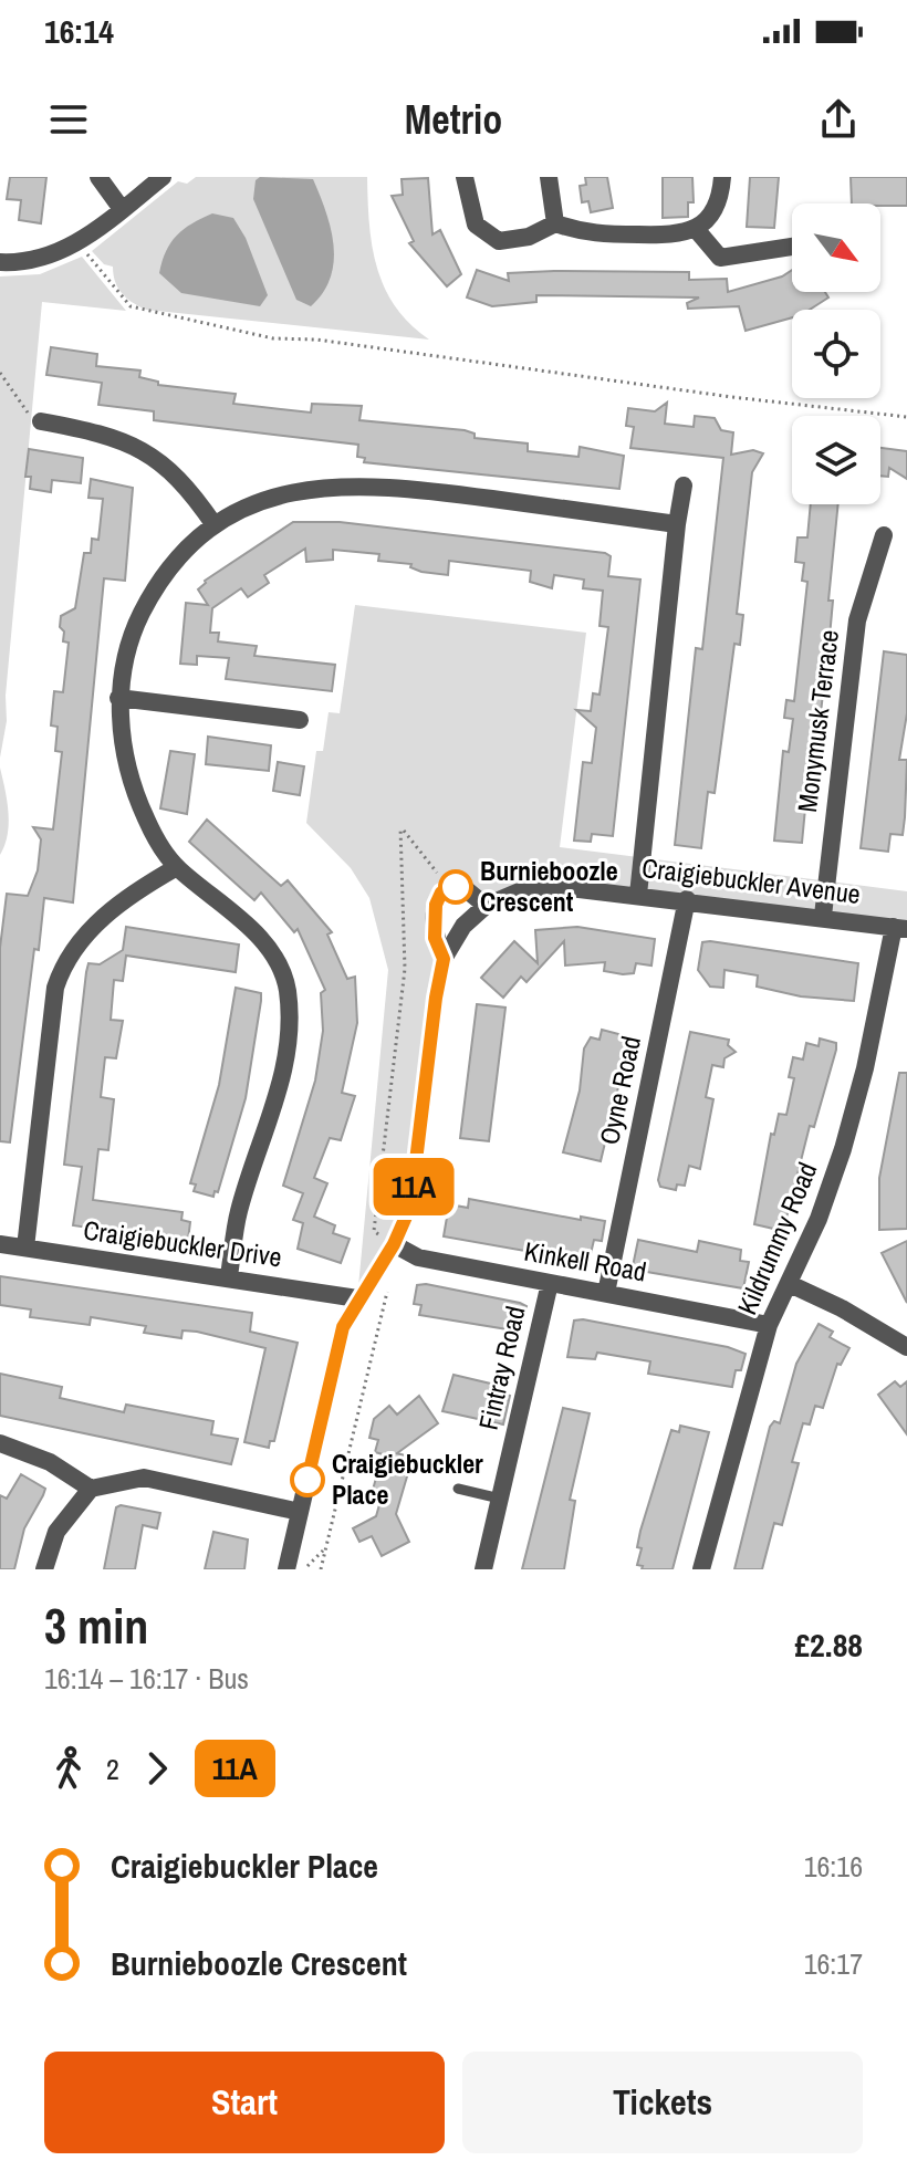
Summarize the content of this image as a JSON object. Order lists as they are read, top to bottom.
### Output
{
  "streets": {
    "street": [
      "Monymusk Terrace",
      "Craigiebuckler Avenue",
      "Oyne Road",
      "Kildrummy Road",
      "Craigiebuckler Drive",
      "Kinkell Road",
      "Fintray Road"
    ]
  },
  "crossings": [
    ["Monymusk Terrace", "Craigiebuckler Avenue"],
    ["Craigiebuckler Avenue", "Oyne Road"],
    ["Craigiebuckler Avenue", "Kildrummy Road"],
    ["Craigiebuckler Avenue", "Craigiebuckler Drive"],
    ["Craigiebuckler Avenue", "Kinkell Road"],
    ["Oyne Road", "Kinkell Road"],
    ["Kildrummy Road", "Kinkell Road"],
    ["Kinkell Road", "Fintray Road"]
  ],
  "places": ["Burnieboozle Crescent", "Craigiebuckler Place"],
  "lines": ["bus line 11A"],
  "north": "bottom right",
  "page": {
    "status": "16:14",
    "header": "Metrio",
    "on_map": "11A",
    "heading": ["3 min", "16:14 – 16:17 · Bus", "£2.88"],
    "legs": ["2", "11A"],
    "list": [
      {
        "name": "Craigiebuckler Place",
        "value": "16:16"
      },
      {
        "name": "Burnieboozle Crescent",
        "value": "16:17"
      }
    ],
    "buttons": ["Start", "Tickets"]
  }
}
